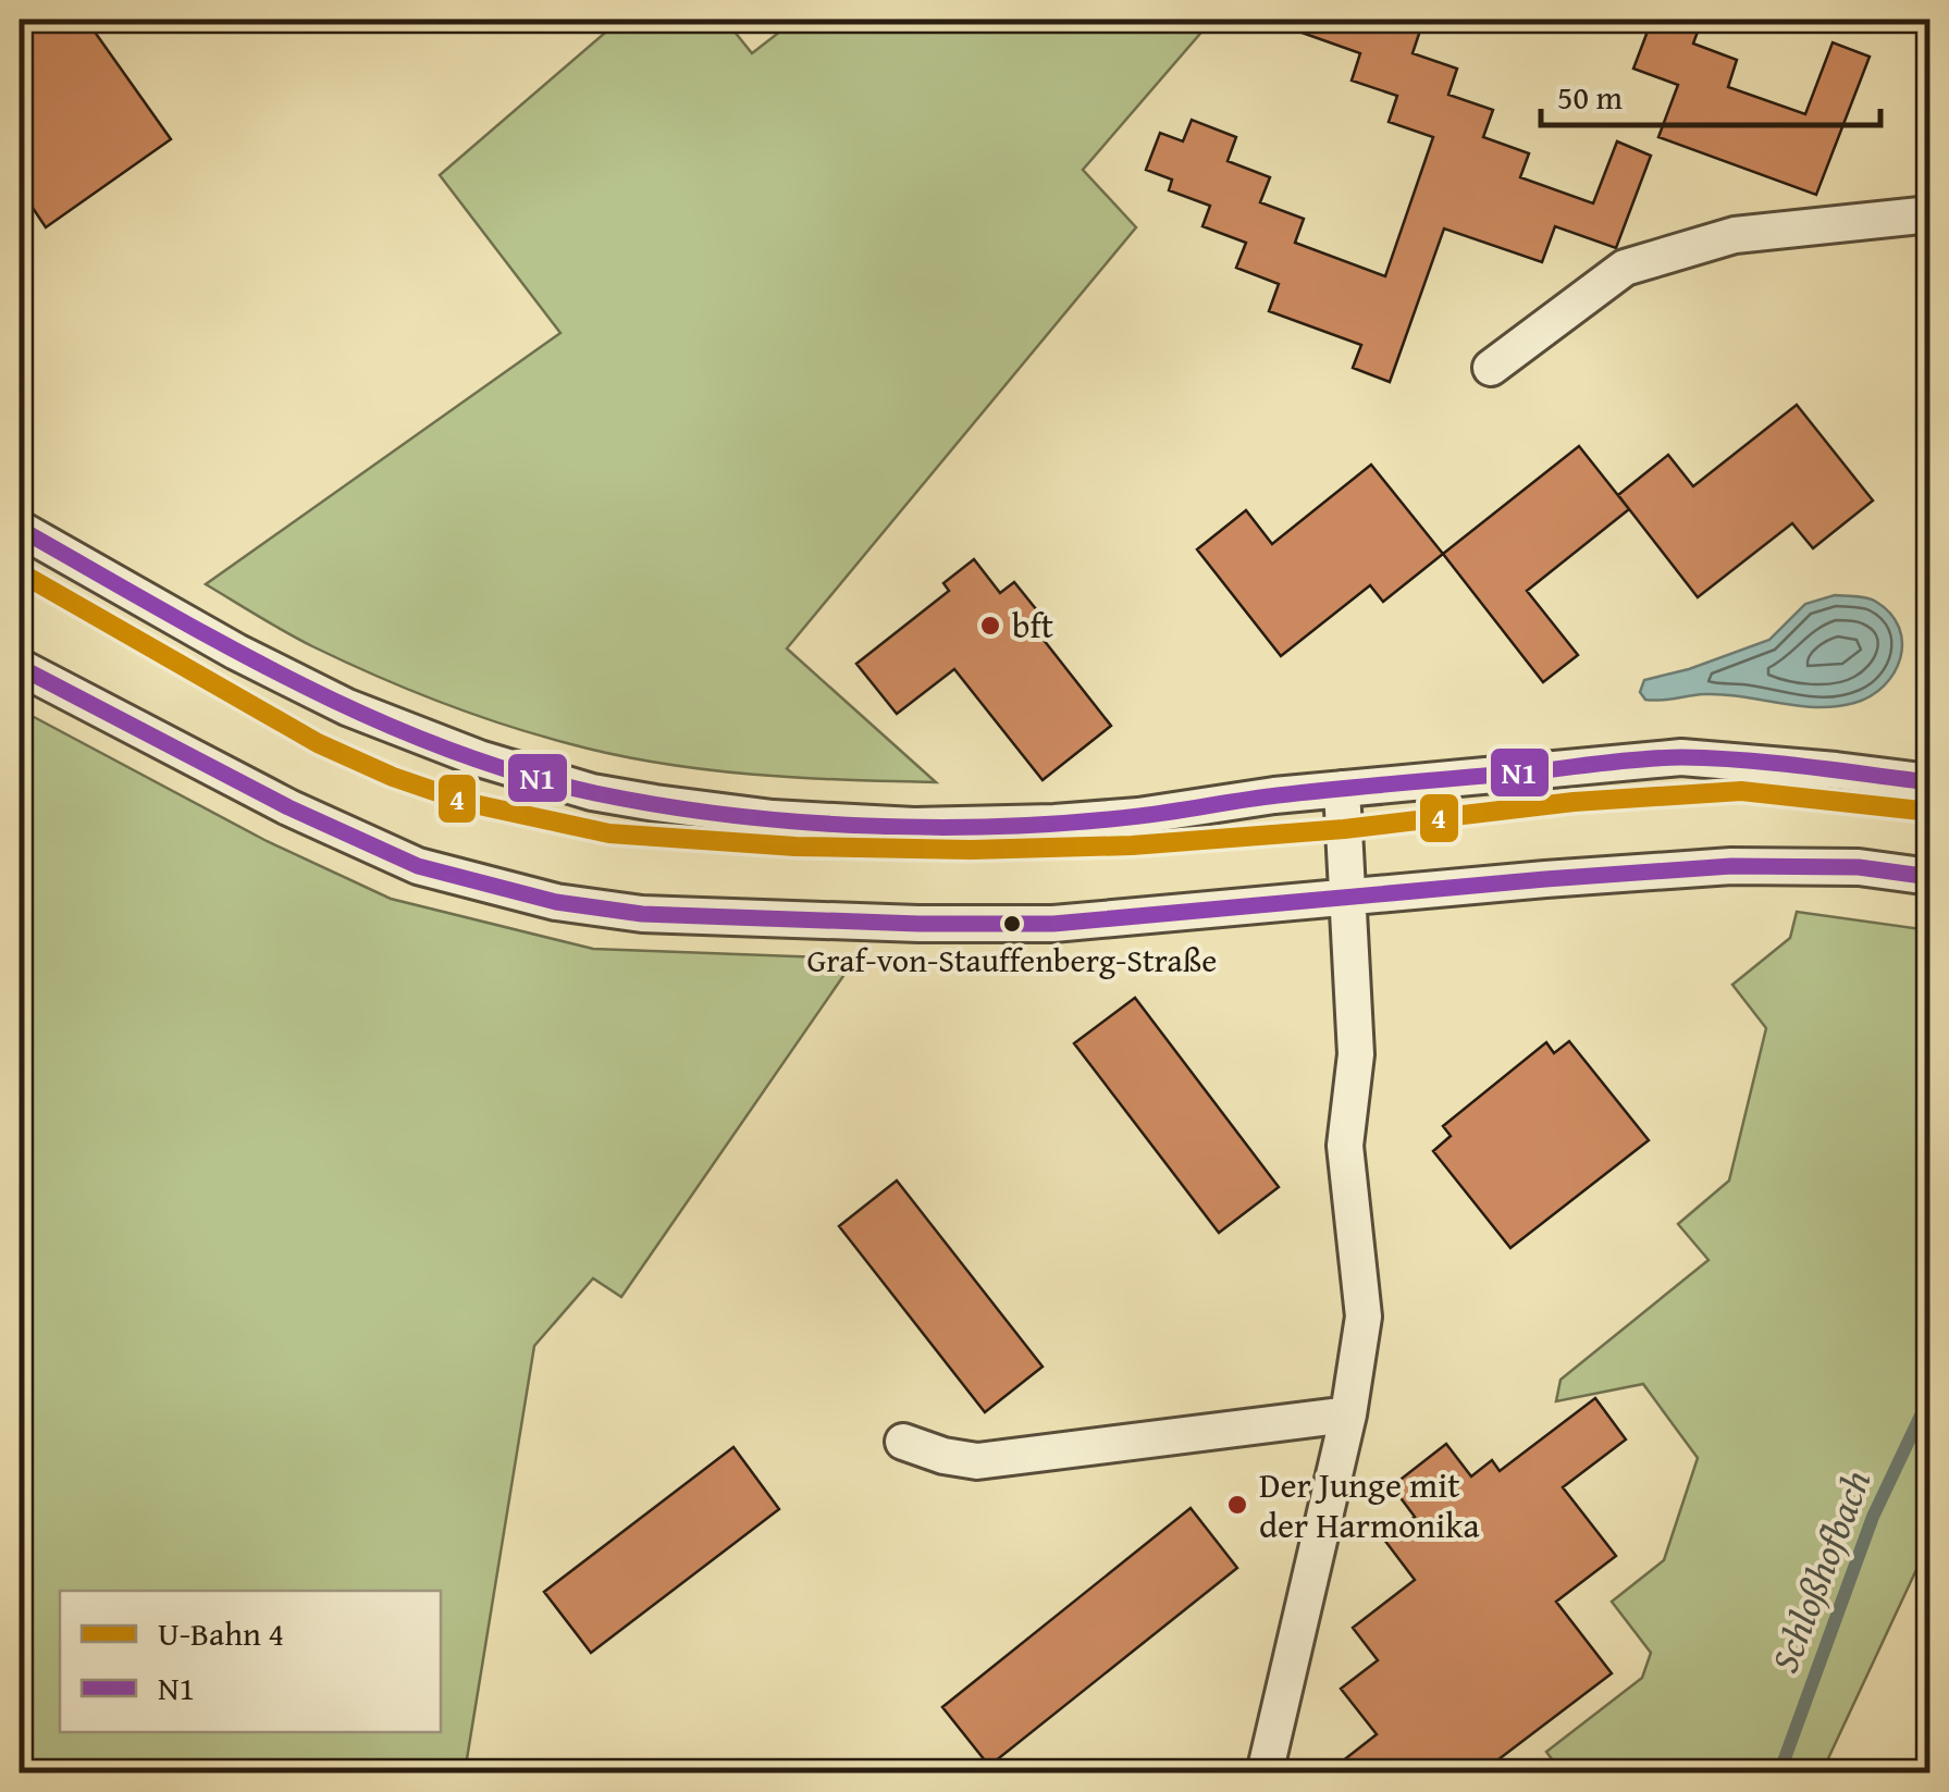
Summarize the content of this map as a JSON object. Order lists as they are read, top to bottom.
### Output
{
  "water": ["Schloßhofbach"],
  "places": ["bft", "Graf-von-Stauffenberg-Straße", "Der Junge mit der Harmonika"],
  "lines": ["transit line N1", "metro line 4"],
  "legend": ["U-Bahn 4", "N1"],
  "scale_bar": "50 m"
}
